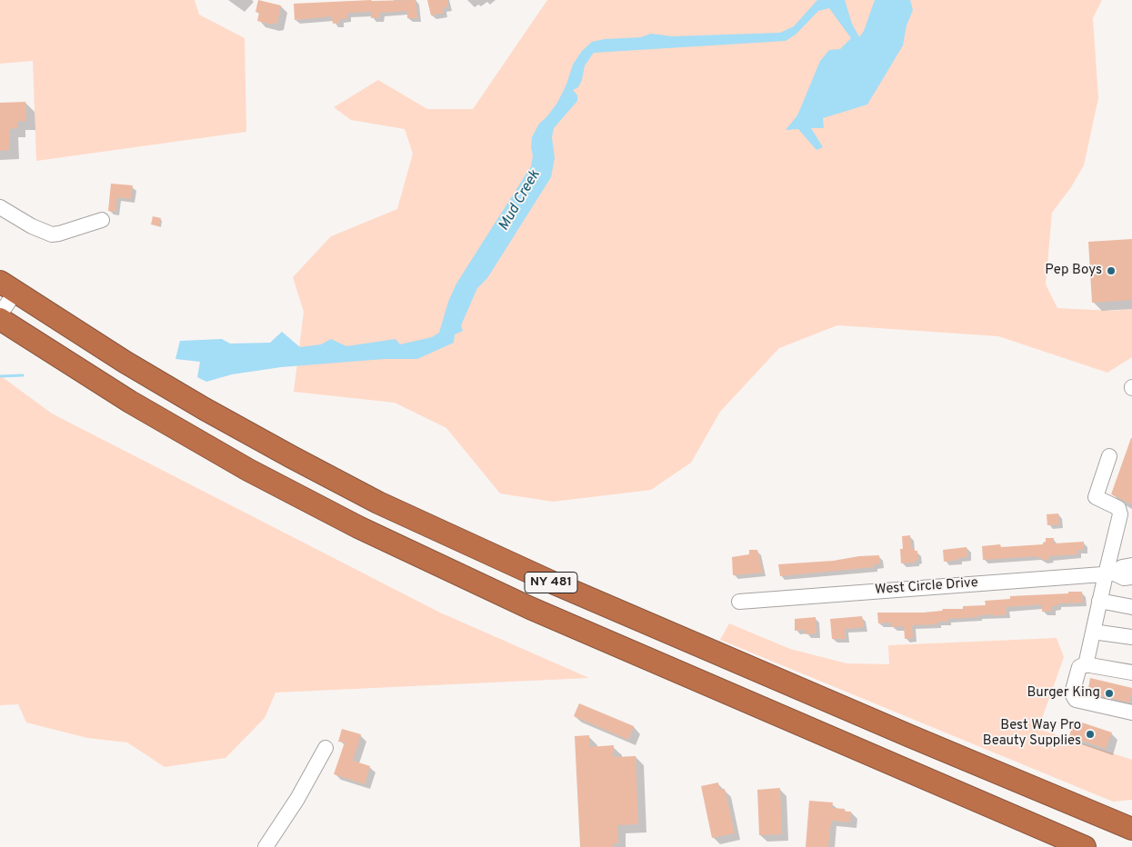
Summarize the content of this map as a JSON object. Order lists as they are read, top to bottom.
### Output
{
  "streets": {
    "highway": ["NY 481"],
    "street": ["West Circle Drive"]
  },
  "water": ["Mud Creek"],
  "places": ["Pep Boys", "Burger King", "Best Way Pro Beauty Supplies"]
}
